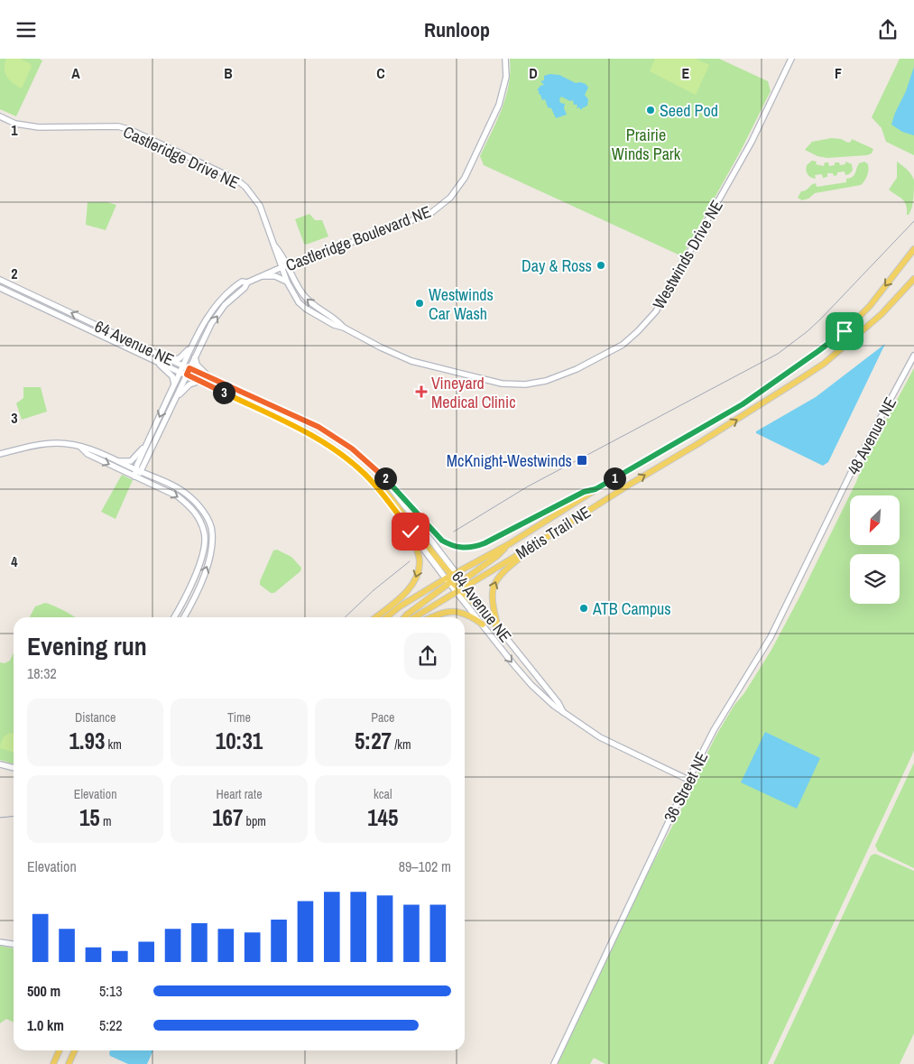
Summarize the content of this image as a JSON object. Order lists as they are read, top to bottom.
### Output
{
  "streets": {
    "main road": ["Métis Trail NE"],
    "street": [
      "Castleridge Drive NE",
      "Castleridge Boulevard NE",
      "Westwinds Drive NE",
      "64 Avenue NE",
      "48 Avenue NE",
      "36 Street NE"
    ]
  },
  "crossings": [
    ["Castleridge Drive NE", "Castleridge Boulevard NE"],
    ["Castleridge Drive NE", "Westwinds Drive NE"],
    ["Castleridge Boulevard NE", "Westwinds Drive NE"],
    ["Castleridge Boulevard NE", "64 Avenue NE"],
    ["64 Avenue NE", "Métis Trail NE"],
    ["64 Avenue NE", "36 Street NE"],
    ["48 Avenue NE", "36 Street NE"]
  ],
  "parks": ["Prairie Winds Park"],
  "places": {
    "other": [
      "Seed Pod",
      "Day & Ross",
      "Westwinds Car Wash",
      "ATB Campus"
    ],
    "health": ["Vineyard Medical Clinic"],
    "transit": ["McKnight-Westwinds"]
  },
  "north": "bottom left",
  "page": {
    "header": "Runloop",
    "pins": ["3", "1", "2"],
    "heading": ["Evening run", "18:32"],
    "stats": [
      ["Distance", "1.93 km"],
      ["Time", "10:31"],
      ["Pace", "5:27 /km"],
      ["Elevation", "15 m"],
      ["Heart rate", "167 bpm"],
      ["kcal", "145"]
    ],
    "chart": ["Elevation", "89–102 m"],
    "list": [
      {
        "name": "500 m",
        "note": "5:13"
      },
      {
        "name": "1.0 km",
        "note": "5:22"
      }
    ]
  },
  "grid": {
    "columns": [
      "A",
      "B",
      "C",
      "D",
      "E",
      "F"
    ],
    "rows": [
      "1",
      "2",
      "3",
      "4"
    ]
  }
}
